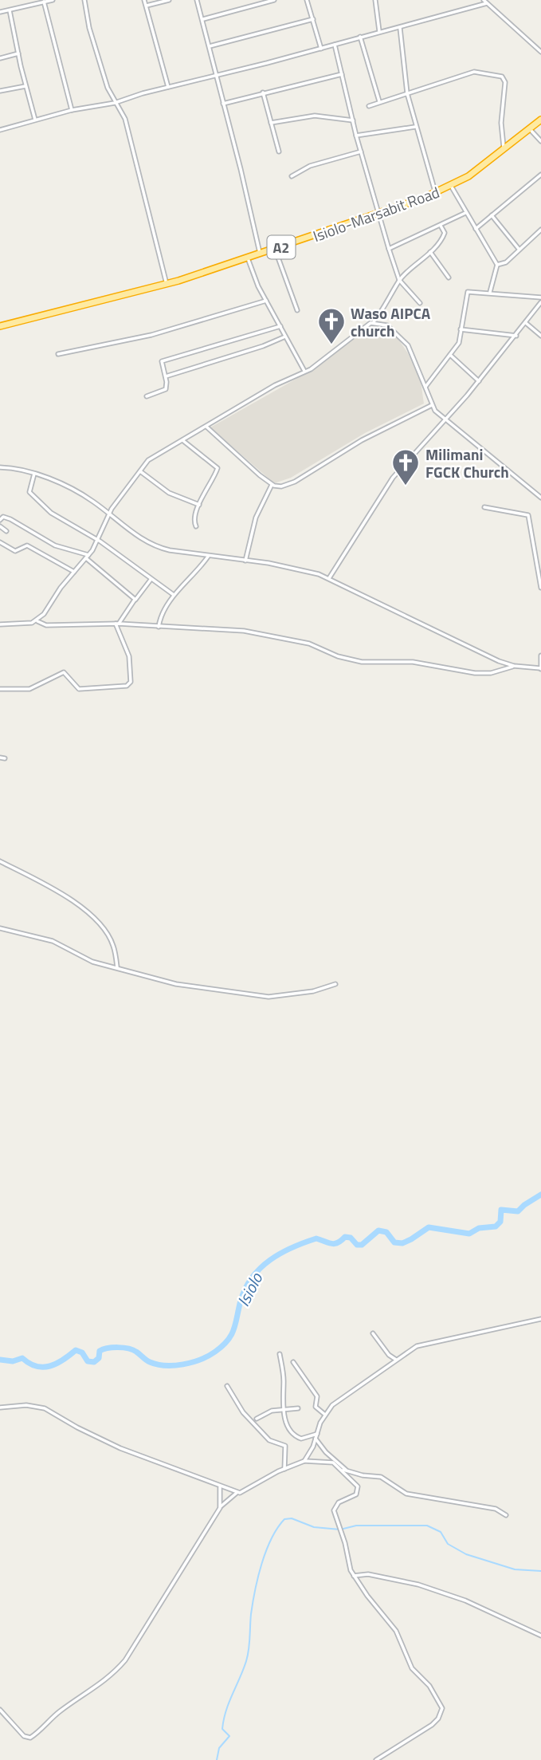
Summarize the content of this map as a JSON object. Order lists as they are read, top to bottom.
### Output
{
  "streets": {
    "highway": ["Isiolo-Marsabit Road", "A2"]
  },
  "water": ["Isiolo"],
  "places": {
    "church": ["Waso AIPCA church", "Milimani FGCK Church"]
  }
}
